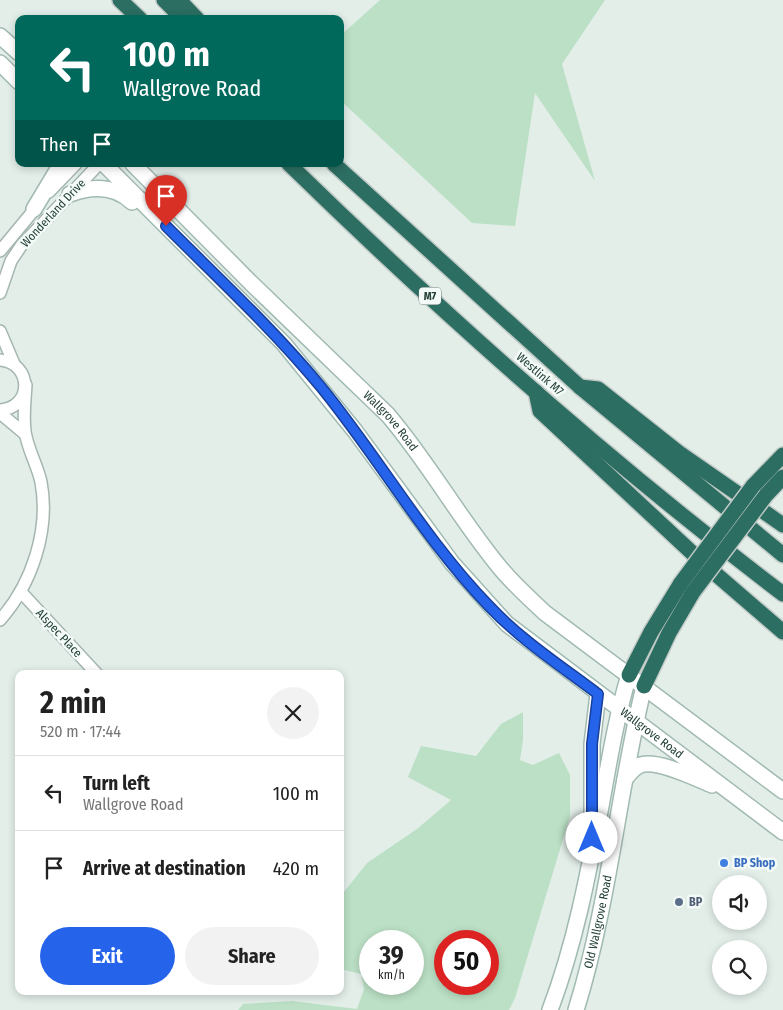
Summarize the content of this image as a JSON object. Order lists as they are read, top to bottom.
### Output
{
  "streets": {
    "highway": ["M7", "Westlink M7"],
    "main road": ["Wallgrove Road", "Old Wallgrove Road"],
    "street": ["Wonderland Drive", "Alspec Place"]
  },
  "crossings": [
    ["M7", "Westlink M7"],
    ["Wallgrove Road", "Old Wallgrove Road"]
  ],
  "places": ["BP Shop", "BP"],
  "page": {
    "turn": ["100 m", "Wallgrove Road"],
    "then": "Then",
    "heading": ["2 min", "520 m · 17:44"],
    "list": [
      {
        "name": "Turn left",
        "note": "Wallgrove Road",
        "value": "100 m"
      },
      {
        "name": "Arrive at destination",
        "value": "420 m"
      }
    ],
    "buttons": ["Exit", "Share"],
    "speed": "39 km/h",
    "limit": "50"
  }
}
